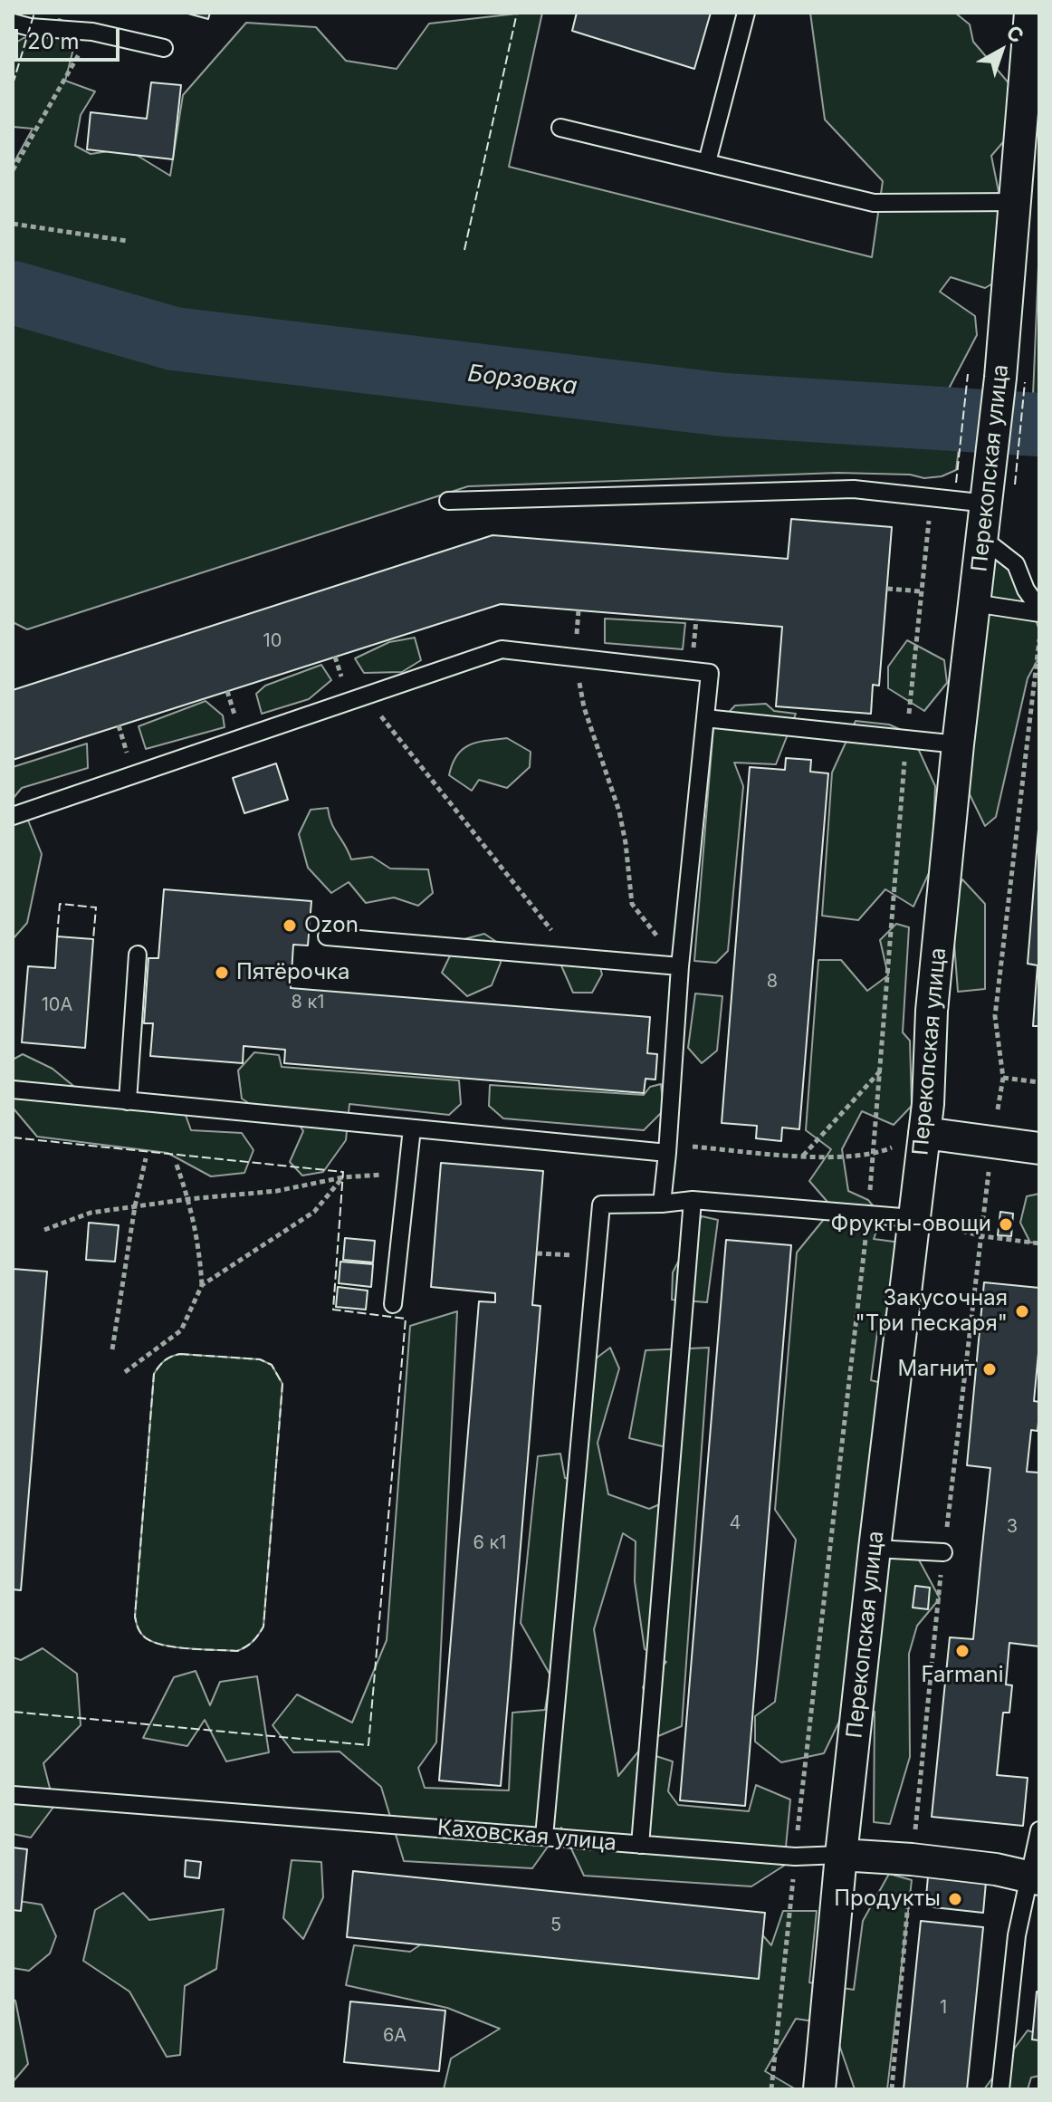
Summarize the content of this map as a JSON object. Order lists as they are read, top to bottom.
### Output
{
  "streets": {
    "street": ["Перекопская улица", "Каховская улица"]
  },
  "crossings": [
    ["Перекопская улица", "Каховская улица"]
  ],
  "water": ["Борзовка"],
  "places": [
    "Ozon",
    "Пятёрочка",
    "Фрукты-овощи",
    "Закусочная \"Три пескаря\"",
    "Магнит",
    "Farmani",
    "Продукты"
  ],
  "house_numbers": [
    "10",
    "8",
    "8 к1",
    "10А",
    "4",
    "3",
    "6 к1",
    "5",
    "1",
    "6А"
  ],
  "scale_bar": "20 m",
  "north": "top right"
}
